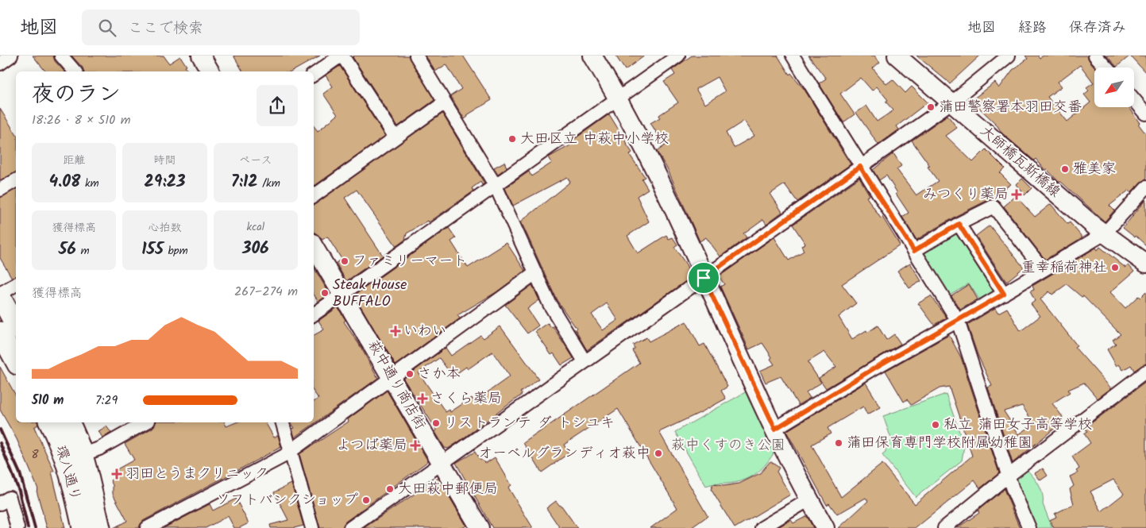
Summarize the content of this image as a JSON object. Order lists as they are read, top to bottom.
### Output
{
  "streets": {
    "main road": ["環八通り"],
    "street": ["大師橋瓦斯橋線", "萩中通り商店街"]
  },
  "parks": ["萩中くすのき公園"],
  "places": {
    "other": [
      "蒲田警察署本羽田交番",
      "大田区立 中萩中小学校",
      "雅美家",
      "ファミリーマート",
      "重幸稲荷神社",
      "Steak House BUFFALO",
      "さか本",
      "リストランテ ダ トシユキ",
      "私立 蒲田女子高等学校",
      "蒲田保育専門学校附属幼稚園",
      "オーベルグランディオ萩中",
      "大田萩中郵便局",
      "ソフトバンクショップ"
    ],
    "health": [
      "みつくり薬局",
      "いわい",
      "さくら薬局",
      "よつば薬局",
      "羽田とうまクリニック"
    ]
  },
  "house_numbers": ["8"],
  "north": "bottom left",
  "page": {
    "header": "地図",
    "search": "ここで検索",
    "nav": ["地図", "経路", "保存済み"],
    "heading": ["夜のラン", "18:26 · 8 × 510 m"],
    "stats": [
      ["距離", "4.08 km"],
      ["時間", "29:23"],
      ["ペース", "7:12 /km"],
      ["獲得標高", "56 m"],
      ["心拍数", "155 bpm"],
      ["kcal", "306"]
    ],
    "chart": ["獲得標高", "267–274 m"],
    "list": [
      {
        "name": "510 m",
        "note": "7:29"
      }
    ]
  }
}
